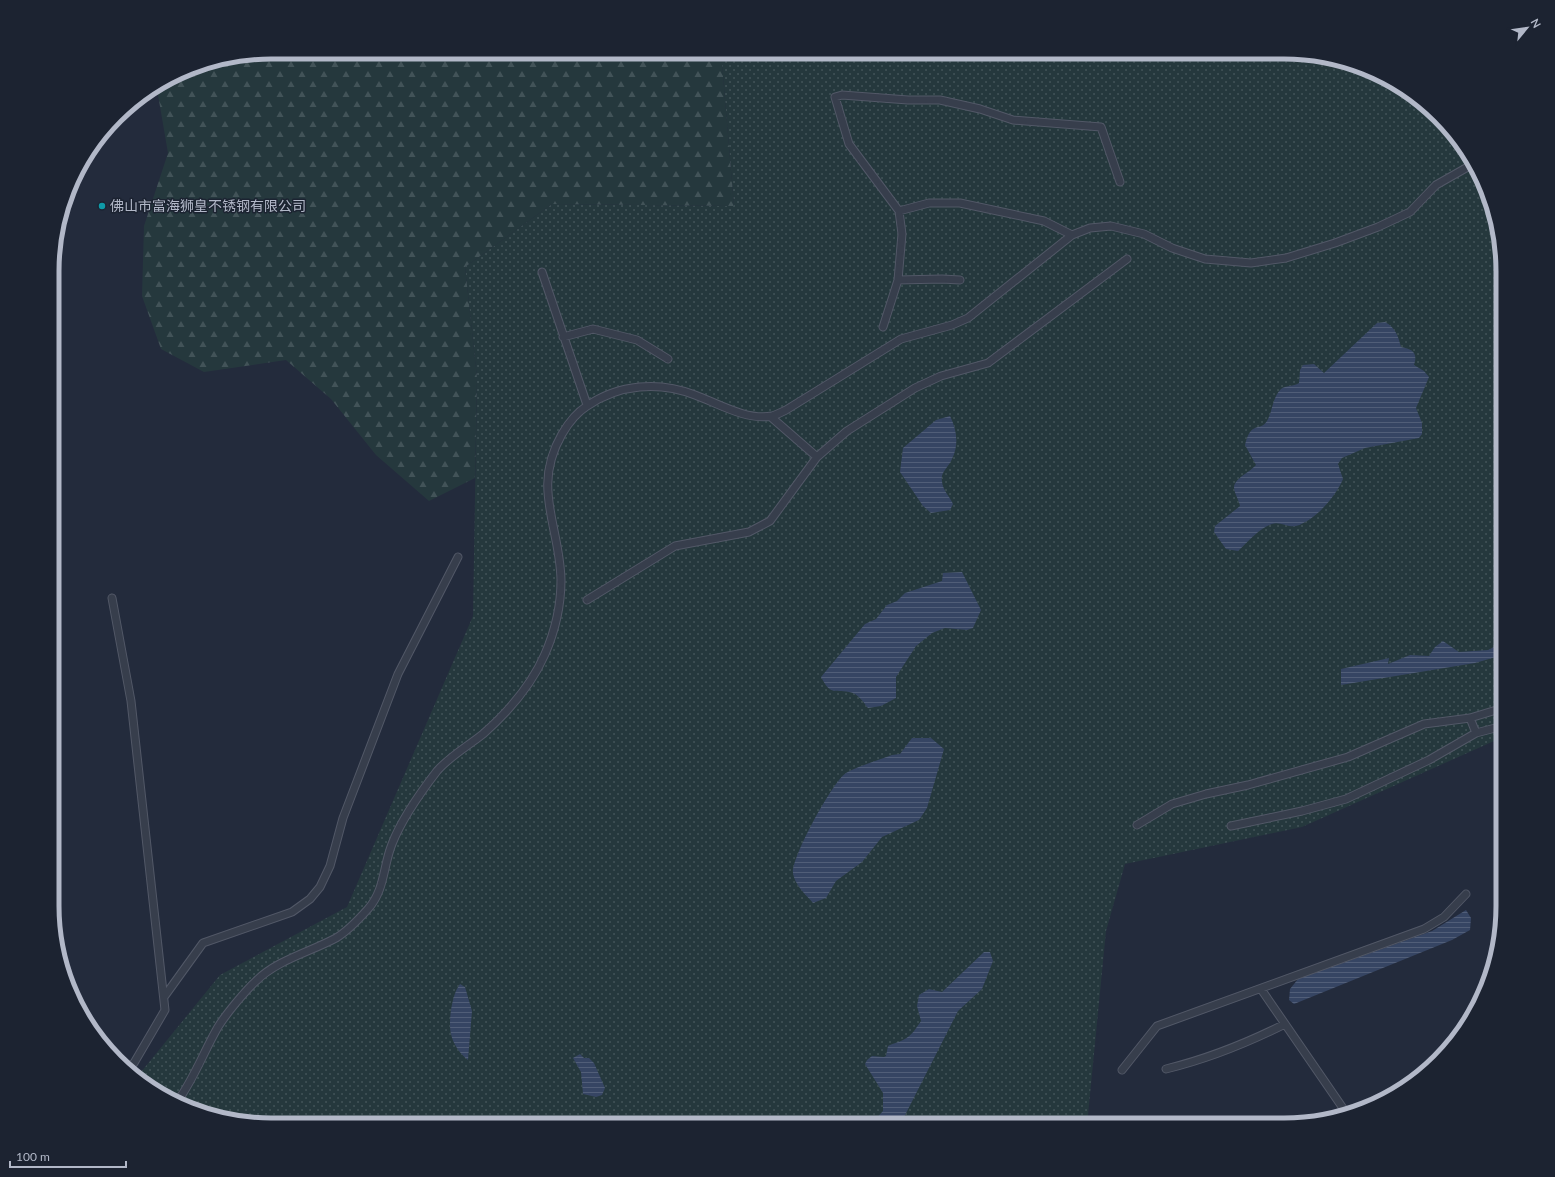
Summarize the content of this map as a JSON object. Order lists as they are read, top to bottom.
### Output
{
  "places": ["佛山市富海狮皇不锈钢有限公司"],
  "scale_bar": "100 m",
  "north": "top right"
}
